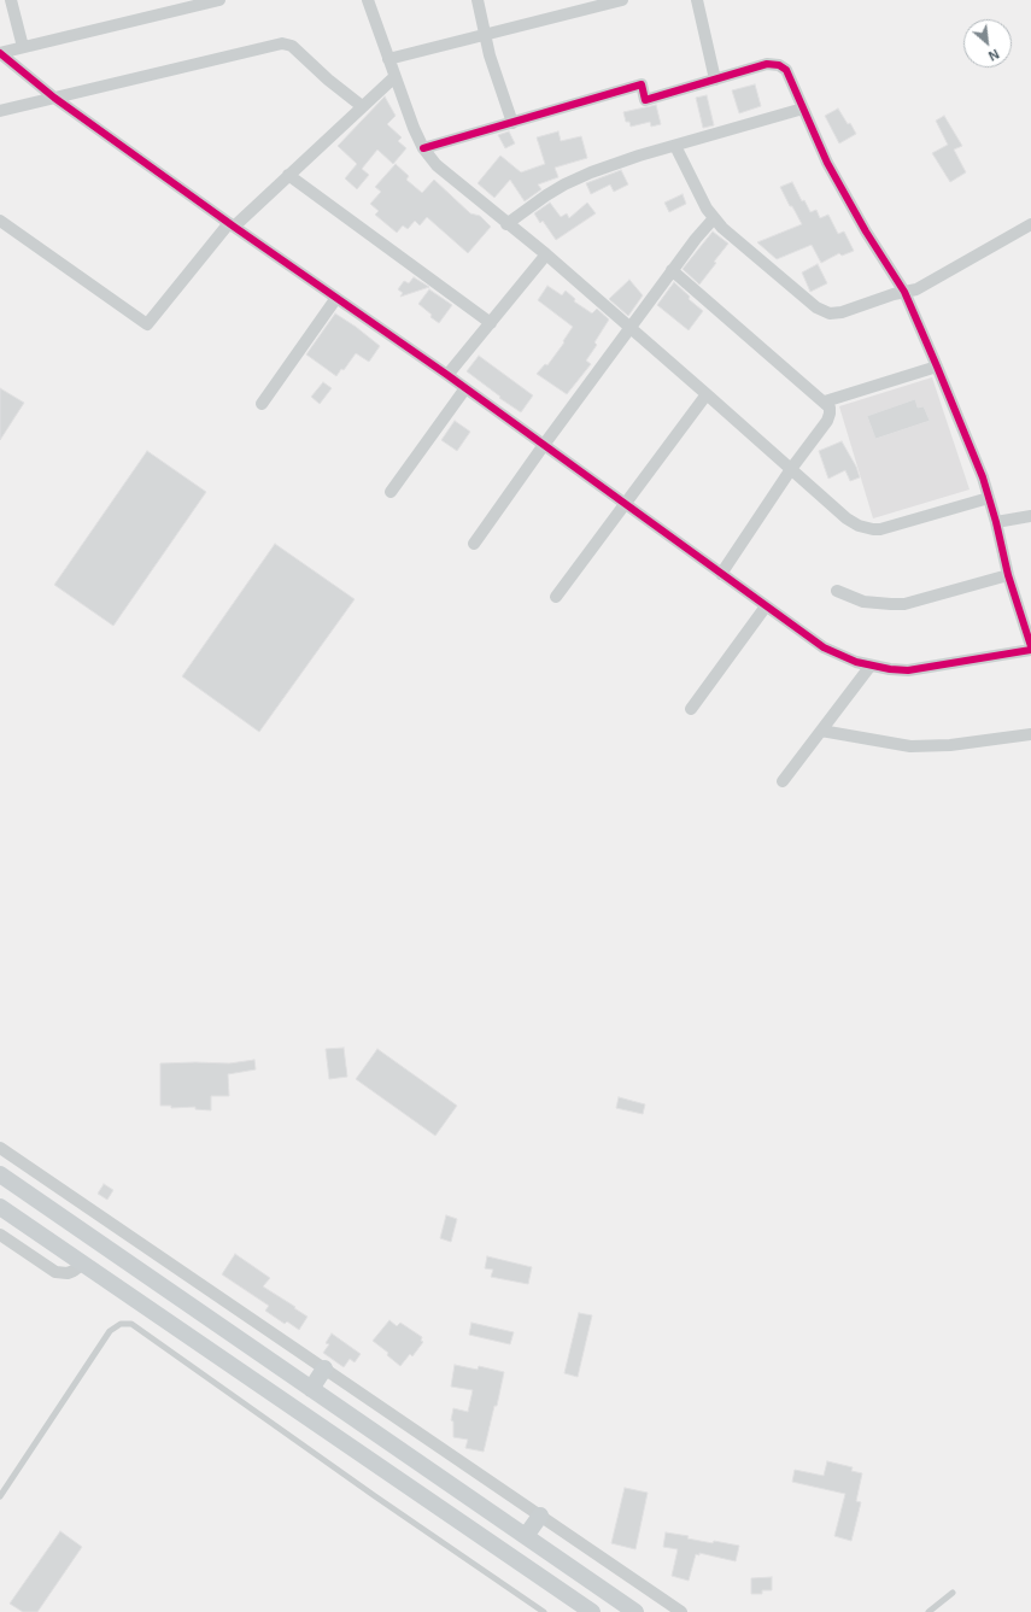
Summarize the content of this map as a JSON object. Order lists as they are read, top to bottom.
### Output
{
  "north": "bottom right"
}
